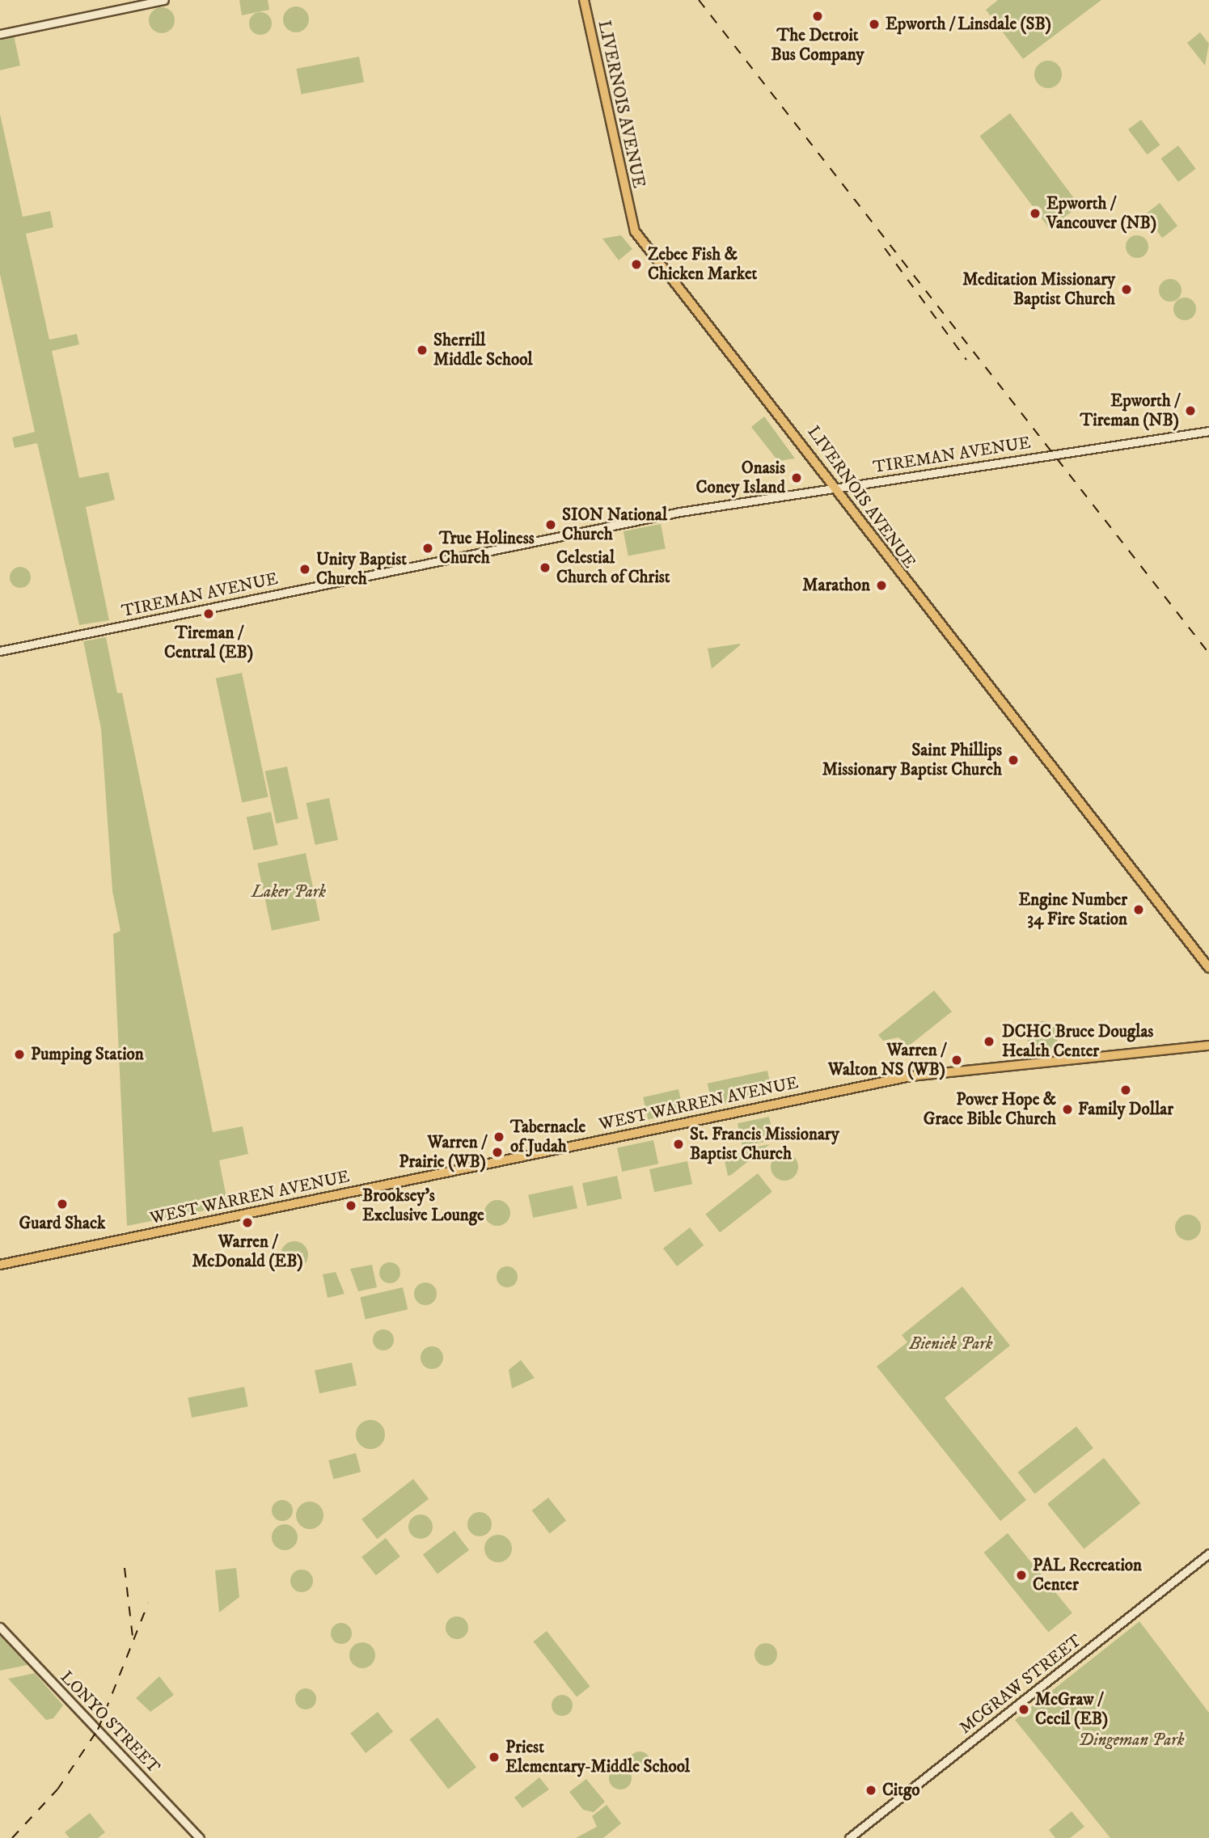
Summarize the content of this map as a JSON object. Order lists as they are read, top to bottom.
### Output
{
  "streets": {
    "main road": ["LIVERNOIS AVENUE", "WEST WARREN AVENUE"],
    "street": ["TIREMAN AVENUE", "MCGRAW STREET", "LONYO STREET"]
  },
  "crossings": [
    ["LIVERNOIS AVENUE", "TIREMAN AVENUE"]
  ],
  "parks": ["Laker Park", "Bieniek Park", "Dingeman Park"],
  "places": [
    "The Detroit Bus Company",
    "Epworth / Linsdale (SB)",
    "Epworth / Vancouver (NB)",
    "Zebee Fish & Chicken Market",
    "Meditation Missionary Baptist Church",
    "Sherrill Middle School",
    "Epworth / Tireman (NB)",
    "Onasis Coney Island",
    "SION National Church",
    "True Holiness Church",
    "Celestial Church of Christ",
    "Unity Baptist Church",
    "Marathon",
    "Tireman / Central (EB)",
    "Saint Phillips Missionary Baptist Church",
    "Engine Number 34 Fire Station",
    "DCHC Bruce Douglas Health Center",
    "Pumping Station",
    "Warren / Walton NS (WB)",
    "Family Dollar",
    "Power Hope & Grace Bible Church",
    "Tabernacle of Judah",
    "St. Francis Missionary Baptist Church",
    "Warren / Prairie (WB)",
    "Guard Shack",
    "Brooksey's Exclusive Lounge",
    "Warren / McDonald (EB)",
    "PAL Recreation Center",
    "McGraw / Cecil (EB)",
    "Priest Elementary‑Middle School",
    "Citgo"
  ]
}
